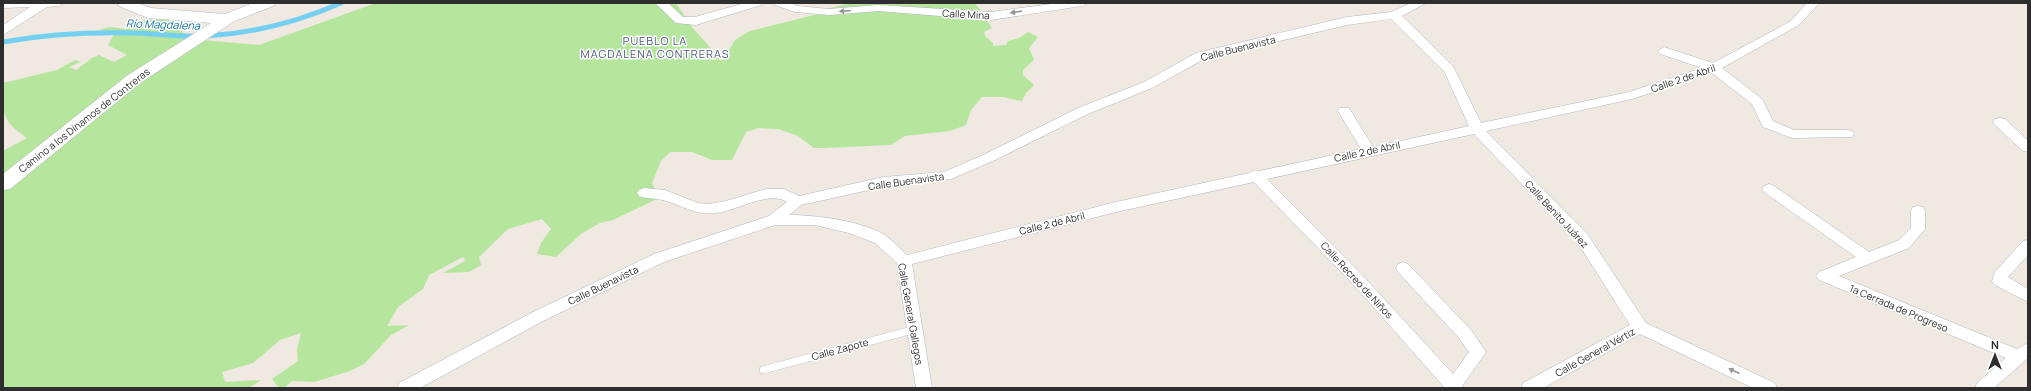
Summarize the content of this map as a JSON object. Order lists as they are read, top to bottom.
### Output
{
  "streets": {
    "street": [
      "Calle Mina",
      "Calle Buenavista",
      "Calle 2 de Abril",
      "Camino a los Dínamos de Contreras",
      "Calle Benito Juárez",
      "Calle Recreo de Niños",
      "1a Cerrada de Progreso",
      "Calle General Gallegos",
      "Calle General Vértiz"
    ],
    "lane": ["Calle Zapote"]
  },
  "crossings": [
    ["Calle Buenavista", "Calle Benito Juárez"],
    ["Calle Buenavista", "Calle General Gallegos"],
    ["Calle 2 de Abril", "Calle Benito Juárez"],
    ["Calle 2 de Abril", "Calle Recreo de Niños"],
    ["Calle 2 de Abril", "Calle General Gallegos"],
    ["Calle Benito Juárez", "Calle General Vértiz"],
    ["Calle General Gallegos", "Calle Zapote"]
  ],
  "one_way": ["Calle Mina"],
  "districts": ["PUEBLO LA MAGDALENA CONTRERAS"],
  "water": ["Río Magdalena"],
  "north": "top"
}
